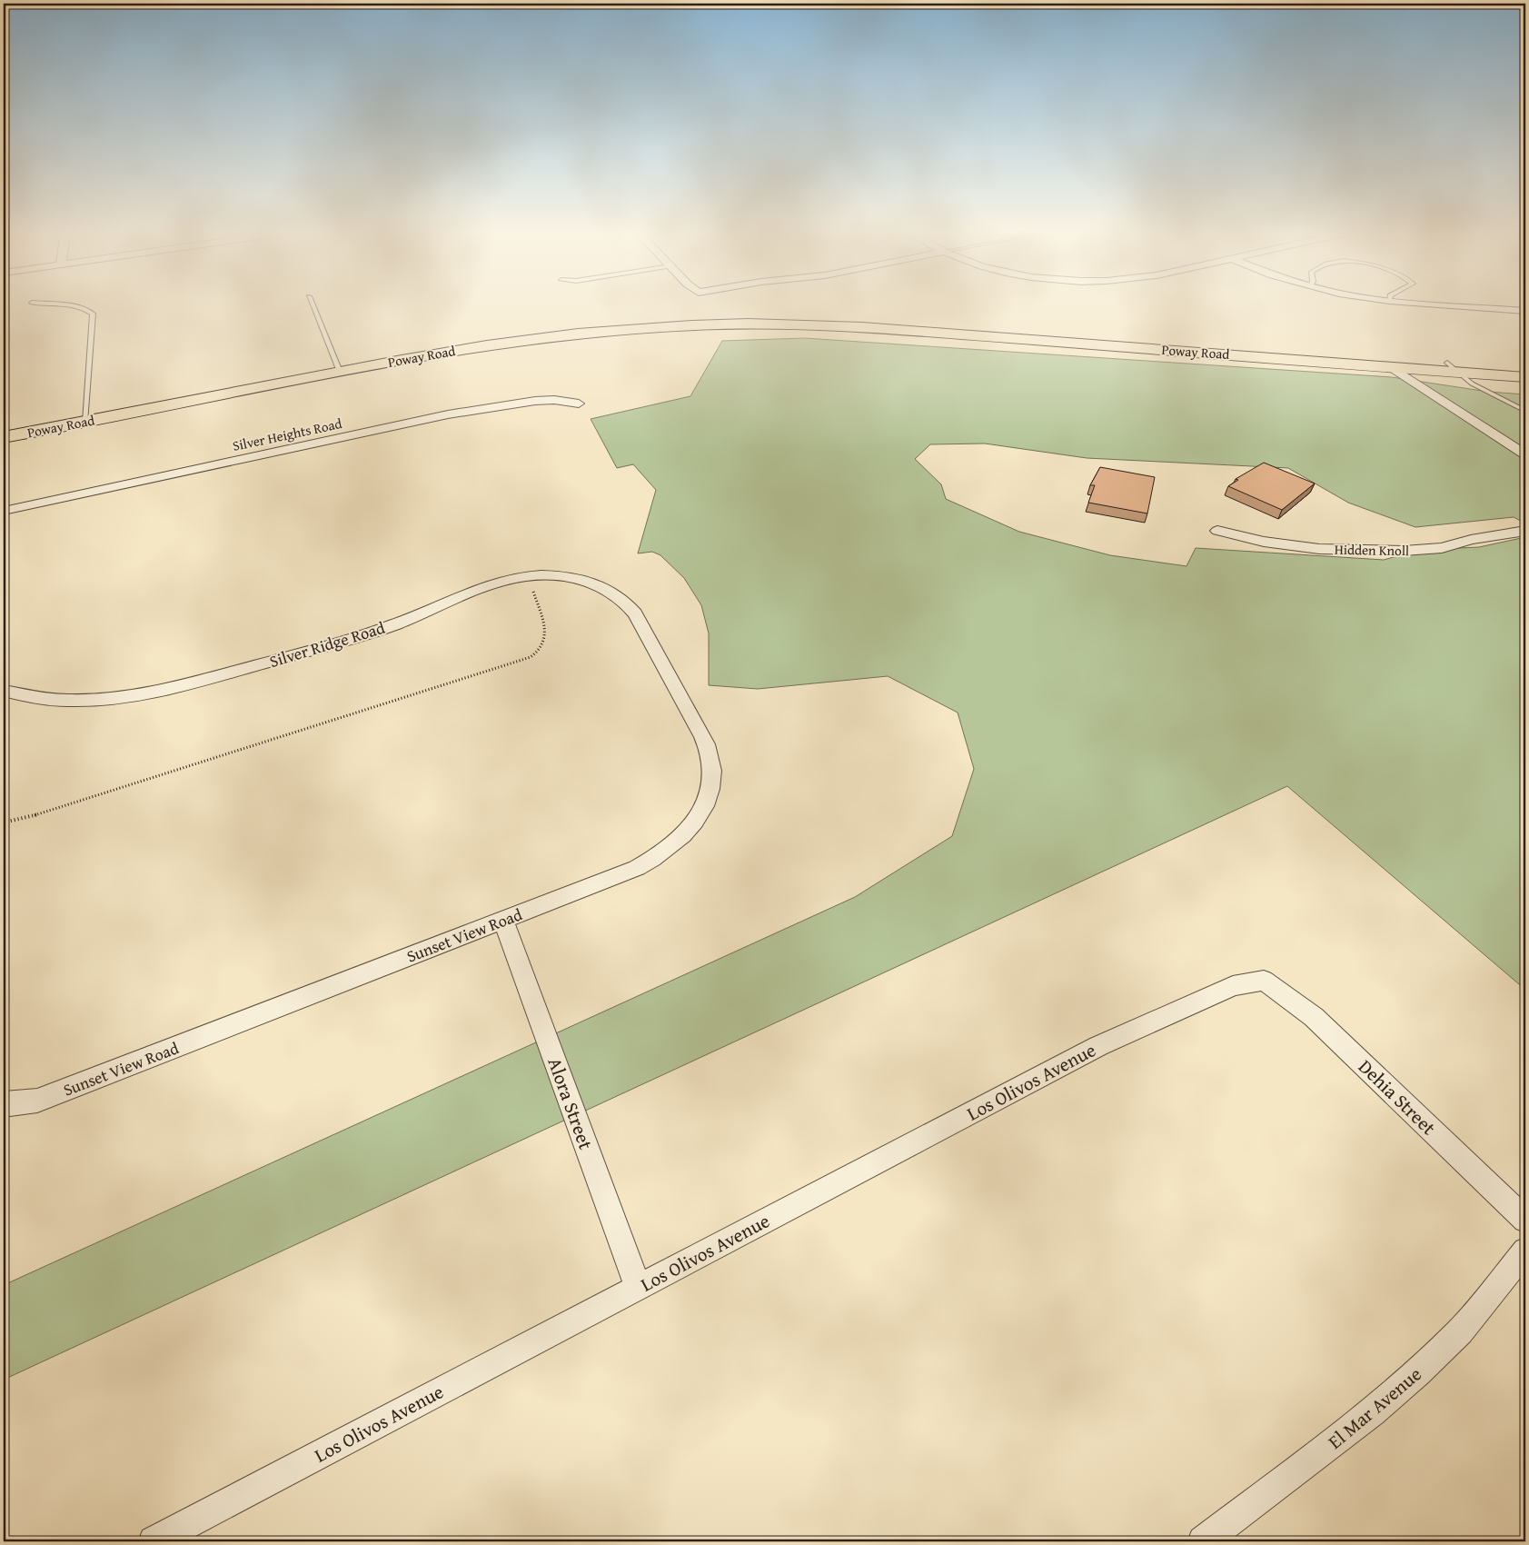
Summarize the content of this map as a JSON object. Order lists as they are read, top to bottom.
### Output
{
  "streets": {
    "main road": ["Poway Road"],
    "street": [
      "Silver Heights Road",
      "Hidden Knoll",
      "Silver Ridge Road",
      "Sunset View Road",
      "Los Olivos Avenue",
      "Dehia Street",
      "Alora Street",
      "El Mar Avenue"
    ]
  },
  "crossings": [
    ["Silver Ridge Road", "Sunset View Road"],
    ["Sunset View Road", "Alora Street"],
    ["Los Olivos Avenue", "Dehia Street"],
    ["Los Olivos Avenue", "Alora Street"]
  ]
}
